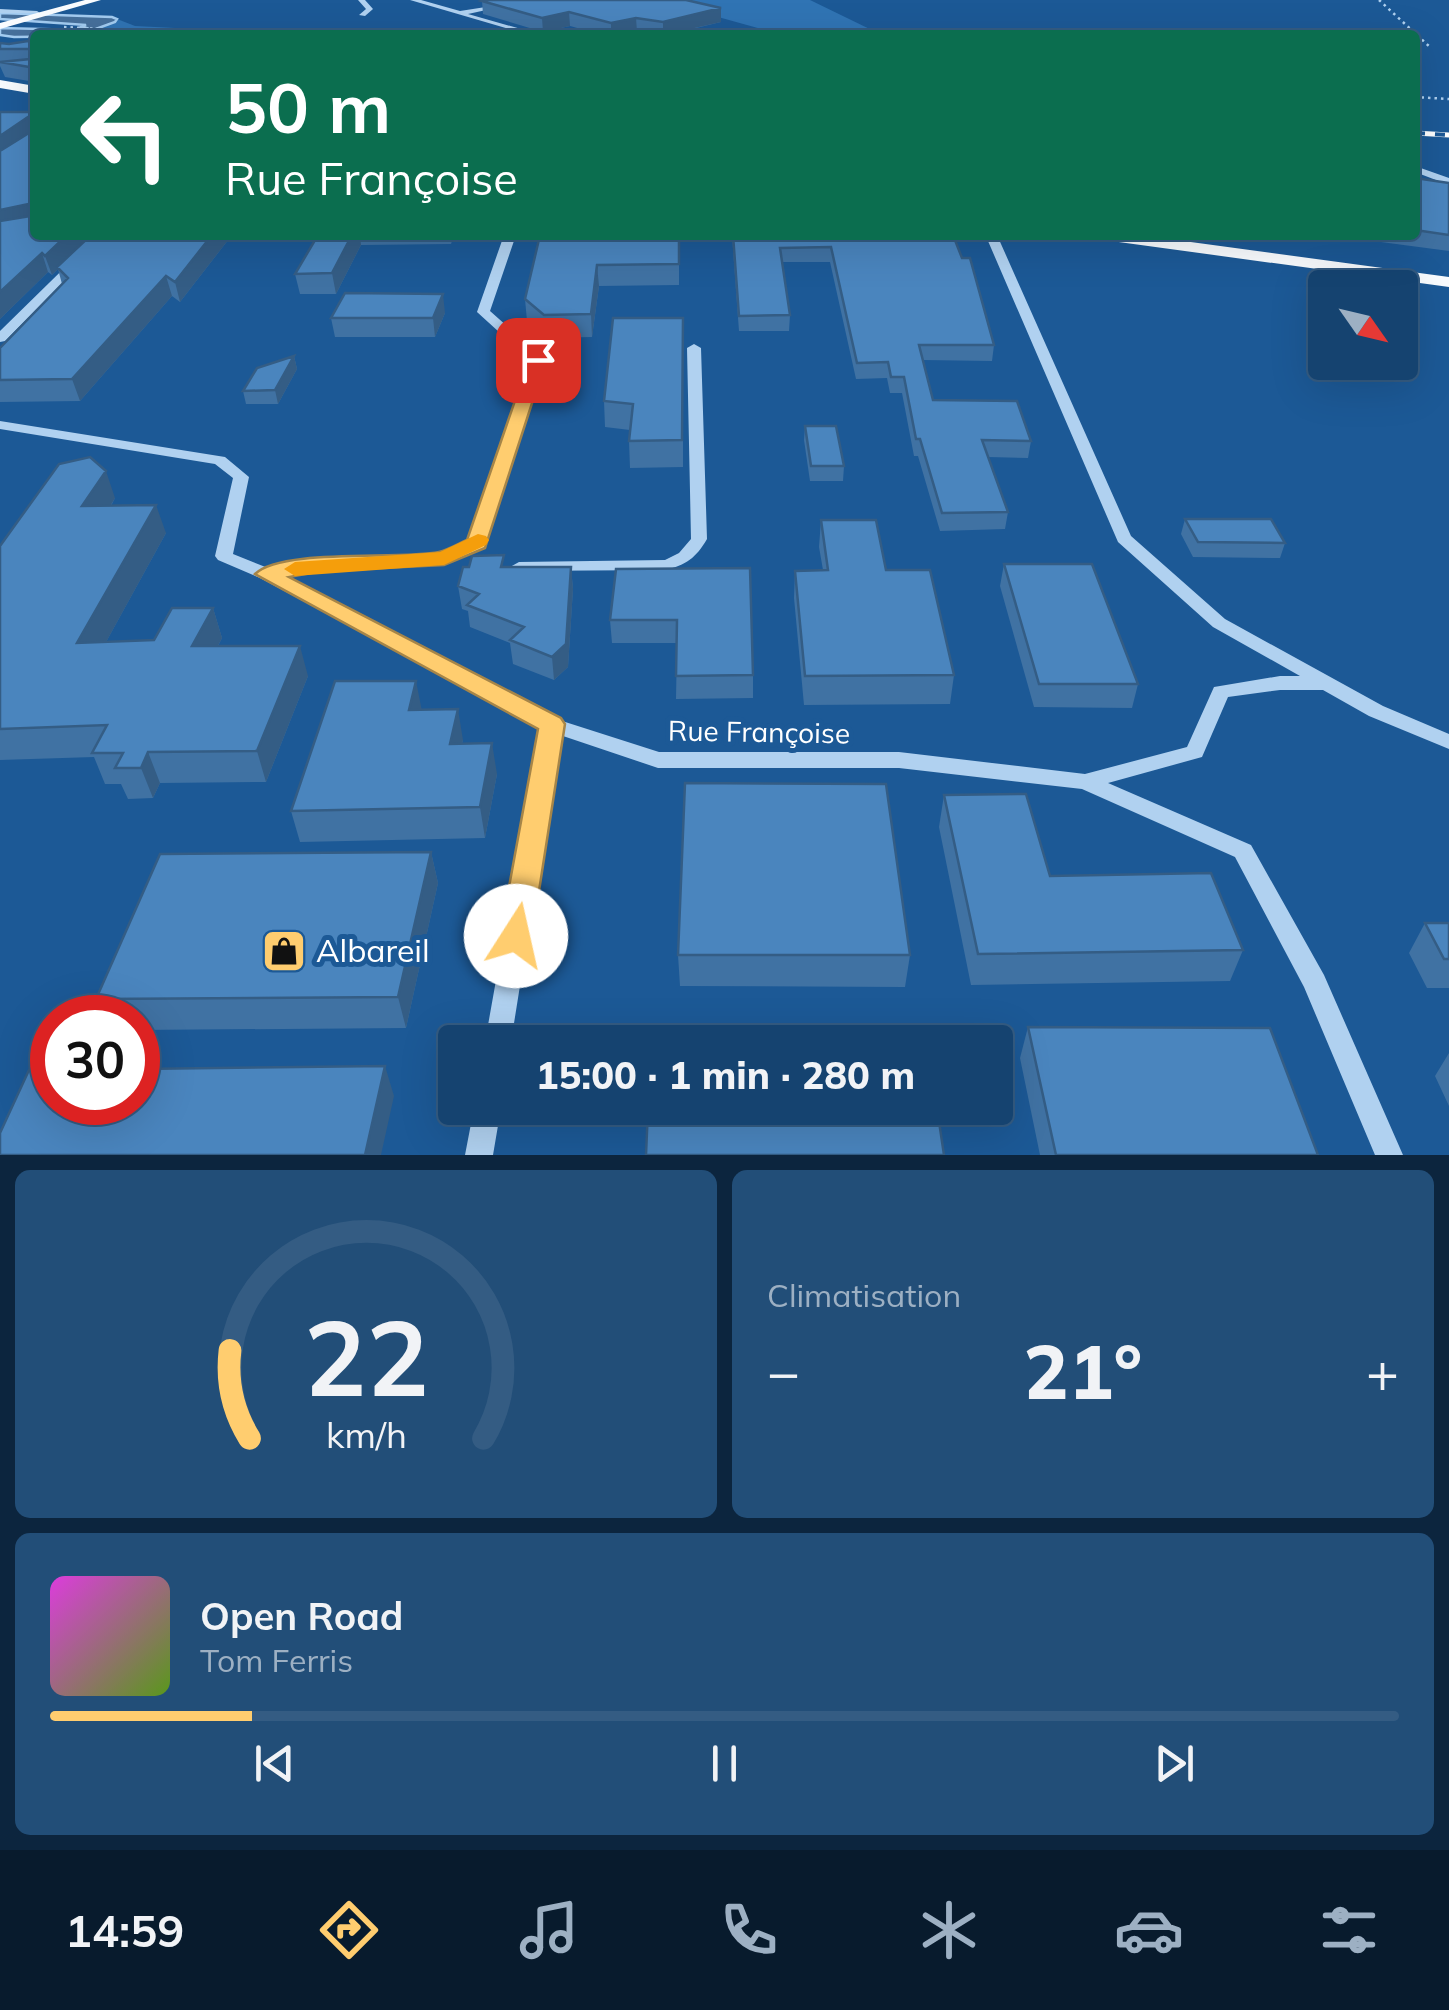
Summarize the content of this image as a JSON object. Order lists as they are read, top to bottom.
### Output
{
  "streets": {
    "street": ["Rue Françoise"]
  },
  "places": {
    "shop": ["Albareil"]
  },
  "north": "bottom right",
  "page": {
    "turn": ["50 m", "Rue Françoise"],
    "limit": "30",
    "trip": "15:00 · 1 min · 280 m",
    "tile": "Climatisation",
    "heat": ["−", "21°", "+"],
    "song": ["Open Road", "Tom Ferris"],
    "tabs": "14:59",
    "gauge": ["22", "km/h"]
  }
}
